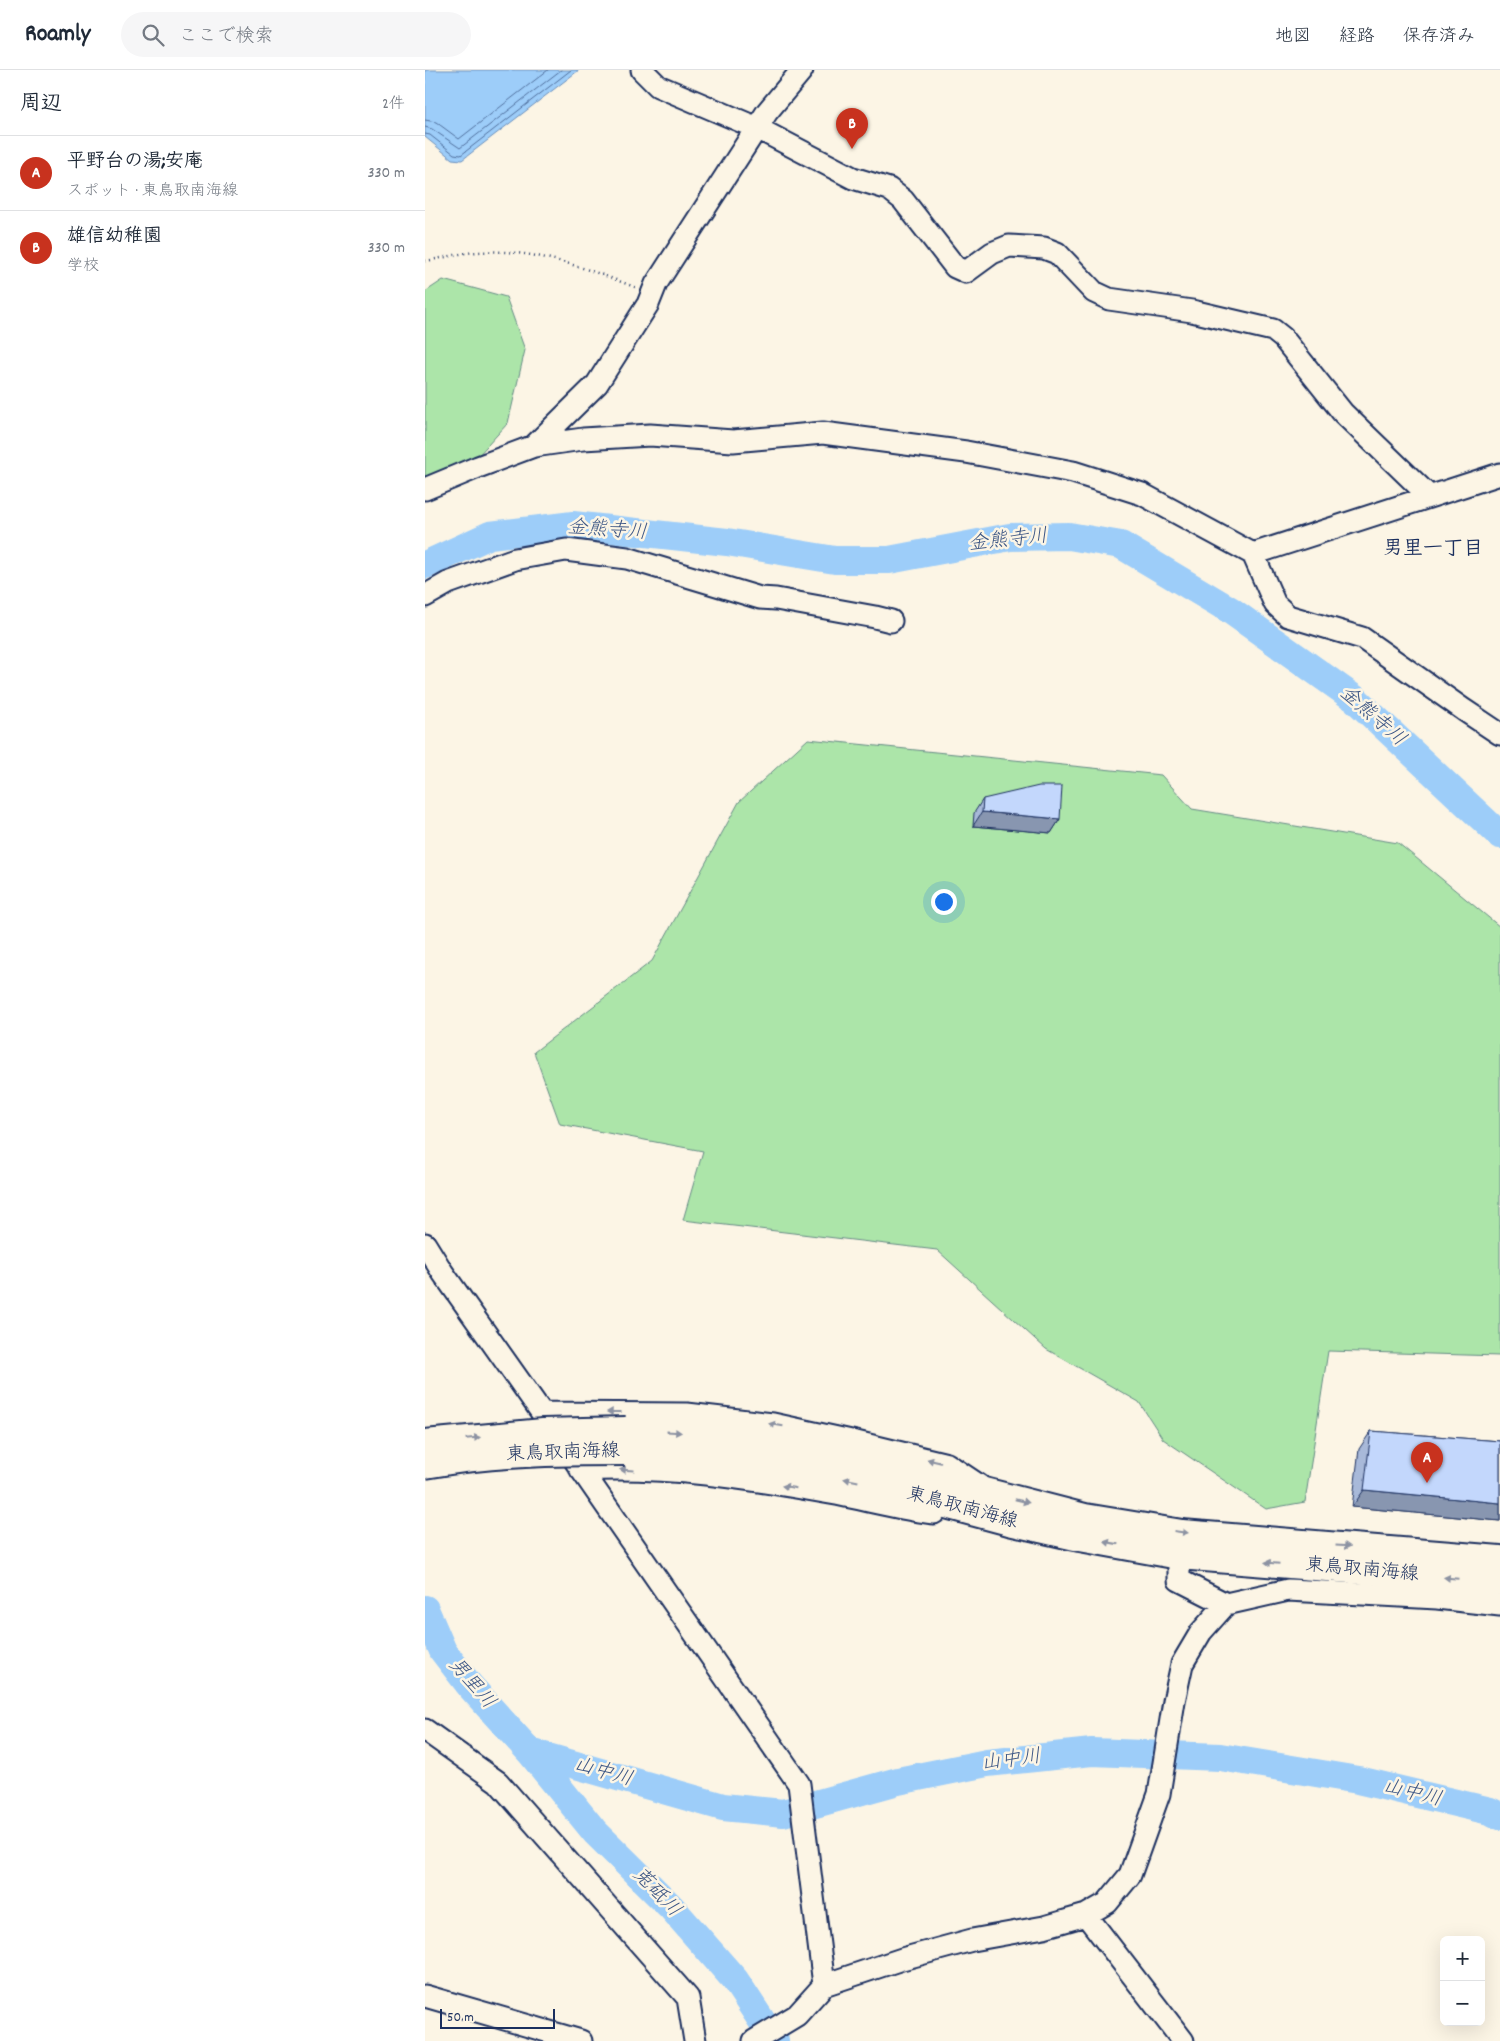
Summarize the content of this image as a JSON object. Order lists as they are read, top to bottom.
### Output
{
  "streets": {
    "main road": ["東鳥取南海線"]
  },
  "districts": ["男里一丁目"],
  "water": [
    "金熊寺川",
    "男里川",
    "山中川",
    "莵砥川"
  ],
  "scale_bar": "50 m",
  "page": {
    "header": "Roamly",
    "search": "ここで検索",
    "nav": ["地図", "経路", "保存済み"],
    "heading": ["周辺", "2件"],
    "pins": ["B", "A"],
    "list": [
      {
        "mark": "A",
        "name": "平野台の湯;安庵",
        "note": "スポット · 東鳥取南海線",
        "value": "330 m"
      },
      {
        "mark": "B",
        "name": "雄信幼稚園",
        "note": "学校",
        "value": "330 m"
      }
    ],
    "map_buttons": ["+", "−"],
    "scale": "50 m"
  }
}
